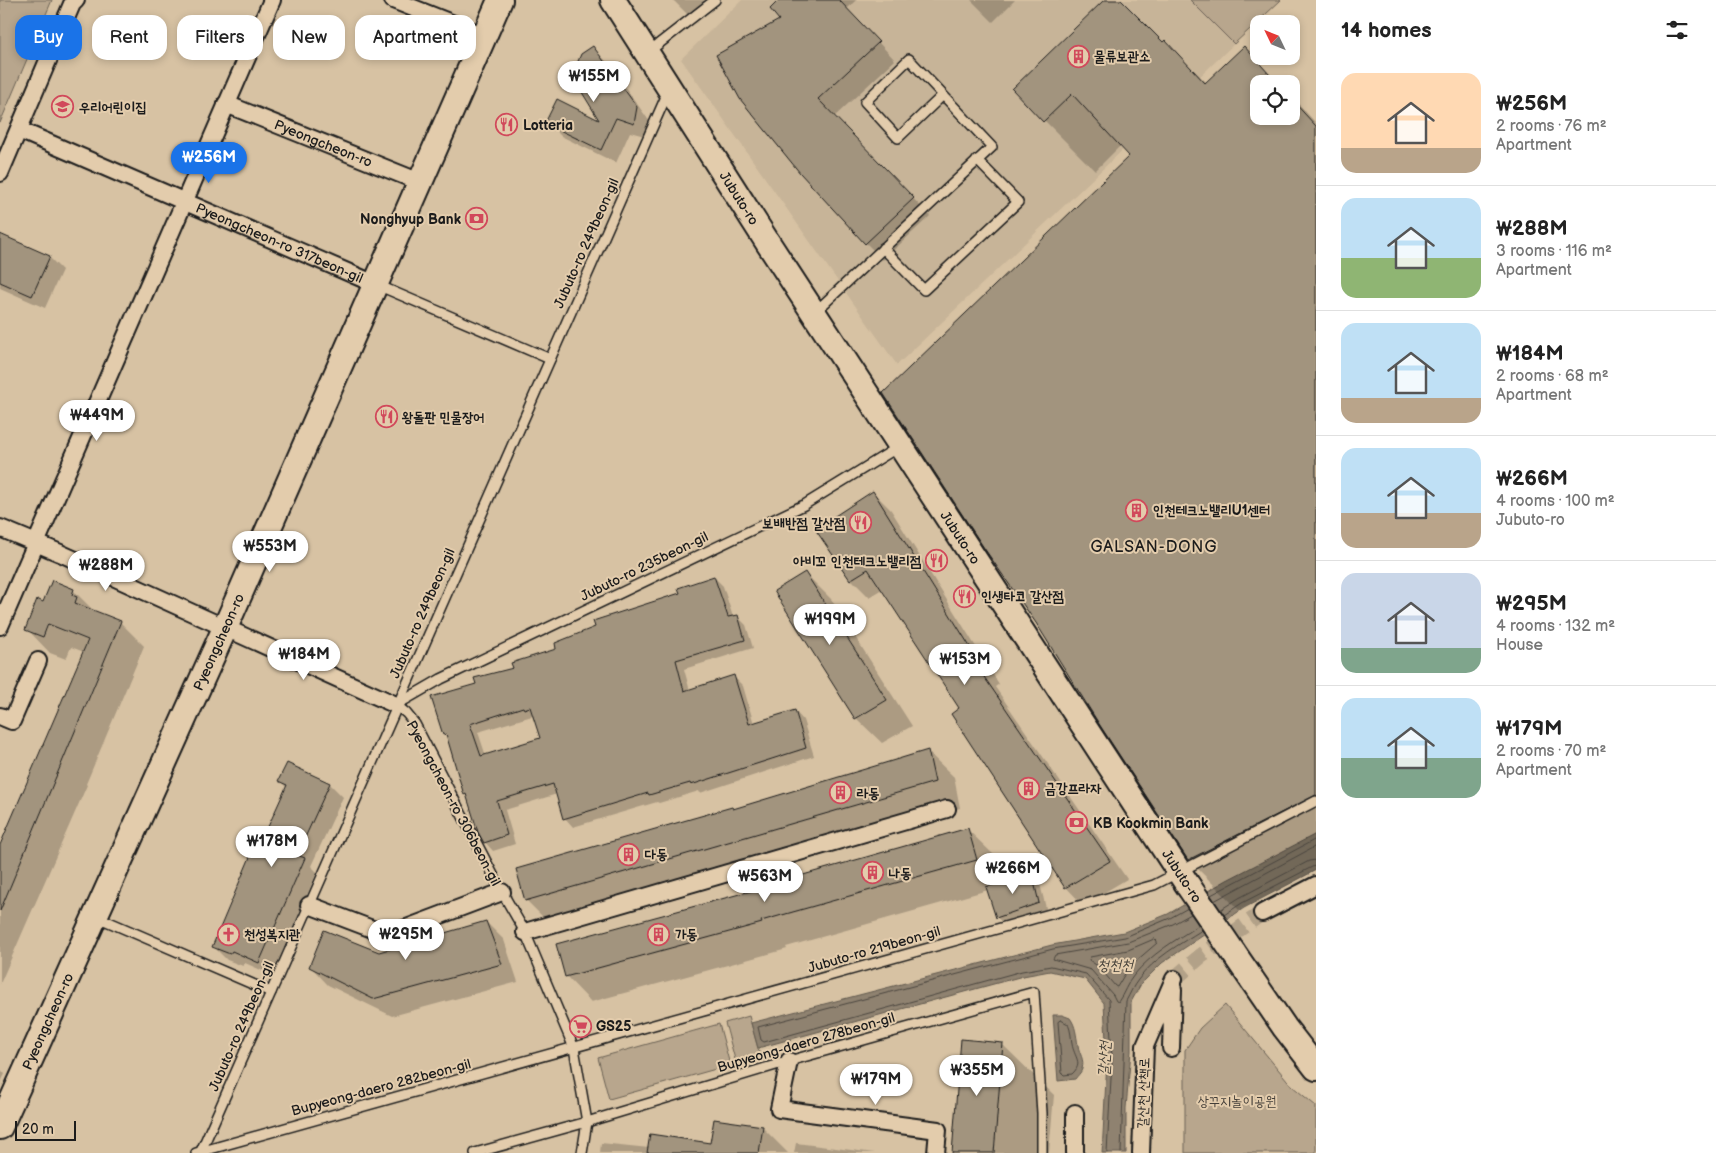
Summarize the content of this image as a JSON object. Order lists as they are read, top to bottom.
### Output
{
  "streets": {
    "main road": ["Pyeongcheon-ro", "Jubuto-ro"],
    "street": ["Pyeongcheon-ro 317beon-gil", "Pyeongcheon-ro 306beon-gil", "갈산천 산책로"],
    "lane": [
      "Jubuto-ro 249beon-gil",
      "Jubuto-ro 235beon-gil",
      "Jubuto-ro 219beon-gil",
      "Bupyeong-daero 278beon-gil",
      "Bupyeong-daero 282beon-gil"
    ]
  },
  "crossings": [
    ["Pyeongcheon-ro", "Pyeongcheon-ro 317beon-gil"],
    ["Pyeongcheon-ro", "Pyeongcheon-ro 306beon-gil"],
    ["Jubuto-ro", "Jubuto-ro 249beon-gil"],
    ["Jubuto-ro", "Jubuto-ro 235beon-gil"],
    ["Jubuto-ro", "Jubuto-ro 219beon-gil"],
    ["Pyeongcheon-ro 317beon-gil", "Pyeongcheon-ro 306beon-gil"],
    ["Jubuto-ro 249beon-gil", "Jubuto-ro 235beon-gil"],
    ["Jubuto-ro 249beon-gil", "Pyeongcheon-ro 306beon-gil"],
    ["Jubuto-ro 249beon-gil", "Bupyeong-daero 282beon-gil"],
    ["Jubuto-ro 235beon-gil", "Pyeongcheon-ro 306beon-gil"],
    ["Pyeongcheon-ro 306beon-gil", "Jubuto-ro 219beon-gil"],
    ["Pyeongcheon-ro 306beon-gil", "Bupyeong-daero 278beon-gil"],
    ["Pyeongcheon-ro 306beon-gil", "Bupyeong-daero 282beon-gil"],
    ["Jubuto-ro 219beon-gil", "Bupyeong-daero 282beon-gil"]
  ],
  "districts": ["GALSAN-DONG"],
  "water": ["청천천", "갈산천"],
  "parks": ["상꾸지놀이공원"],
  "places": {
    "building": [
      "물류보관소",
      "인천테크노밸리U1센터",
      "금강프라자",
      "라동",
      "다동",
      "나동",
      "가동"
    ],
    "school or university": ["우리어린이집"],
    "restaurant": [
      "Lotteria",
      "왕돌판 민물장어",
      "보배반점 갈산점",
      "아비꼬 인천테크노밸리점",
      "인생타코 갈산점"
    ],
    "bank": ["Nonghyup Bank", "KB Kookmin Bank"],
    "church": ["천성복지관"],
    "supermarket": ["GS25"]
  },
  "scale_bar": "20 m",
  "north": "top left",
  "page": {
    "heading": "14 homes",
    "chip": [
      "Buy",
      "Rent",
      "Filters",
      "New",
      "Apartment"
    ],
    "list": [
      {
        "name": "₩256M",
        "note": "2 rooms · 76 m² · Apartment"
      },
      {
        "name": "₩288M",
        "note": "3 rooms · 116 m² · Apartment"
      },
      {
        "name": "₩184M",
        "note": "2 rooms · 68 m² · Apartment"
      },
      {
        "name": "₩266M",
        "note": "4 rooms · 100 m² · Jubuto-ro"
      },
      {
        "name": "₩295M",
        "note": "4 rooms · 132 m² · House"
      },
      {
        "name": "₩179M",
        "note": "2 rooms · 70 m² · Apartment"
      }
    ],
    "price": [
      "₩155M",
      "₩256M",
      "₩449M",
      "₩553M",
      "₩288M",
      "₩199M",
      "₩184M",
      "₩153M",
      "₩178M",
      "₩266M",
      "₩563M",
      "₩295M",
      "₩355M",
      "₩179M"
    ],
    "scale": "20 m"
  }
}
